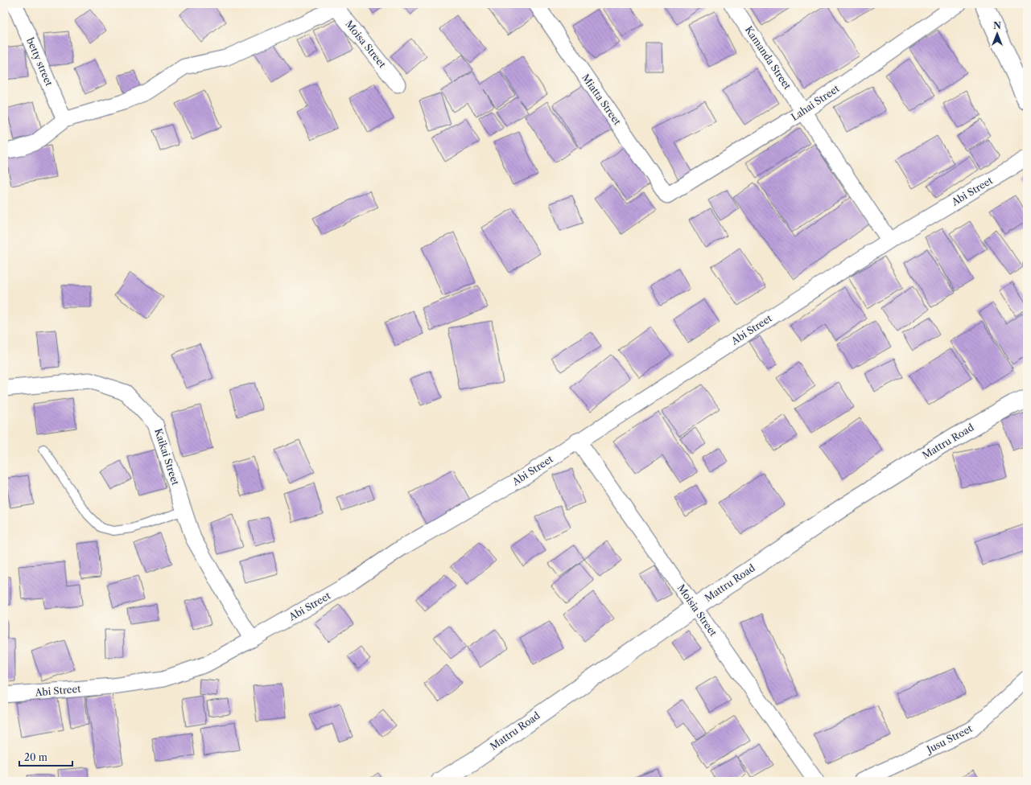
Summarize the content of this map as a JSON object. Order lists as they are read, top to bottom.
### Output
{
  "streets": {
    "main road": ["Mattru Road"],
    "street": [
      "Moisa Street",
      "Kamanda Street",
      "betty street",
      "Miatta Street",
      "Lahai Street",
      "Abi Street",
      "Kaikai Street",
      "Moisia Street",
      "Jusu Street"
    ]
  },
  "crossings": [
    ["Kamanda Street", "Lahai Street"],
    ["Kamanda Street", "Abi Street"],
    ["Miatta Street", "Lahai Street"],
    ["Abi Street", "Kaikai Street"],
    ["Abi Street", "Moisia Street"],
    ["Mattru Road", "Moisia Street"]
  ],
  "scale_bar": "20 m",
  "north": "top"
}
